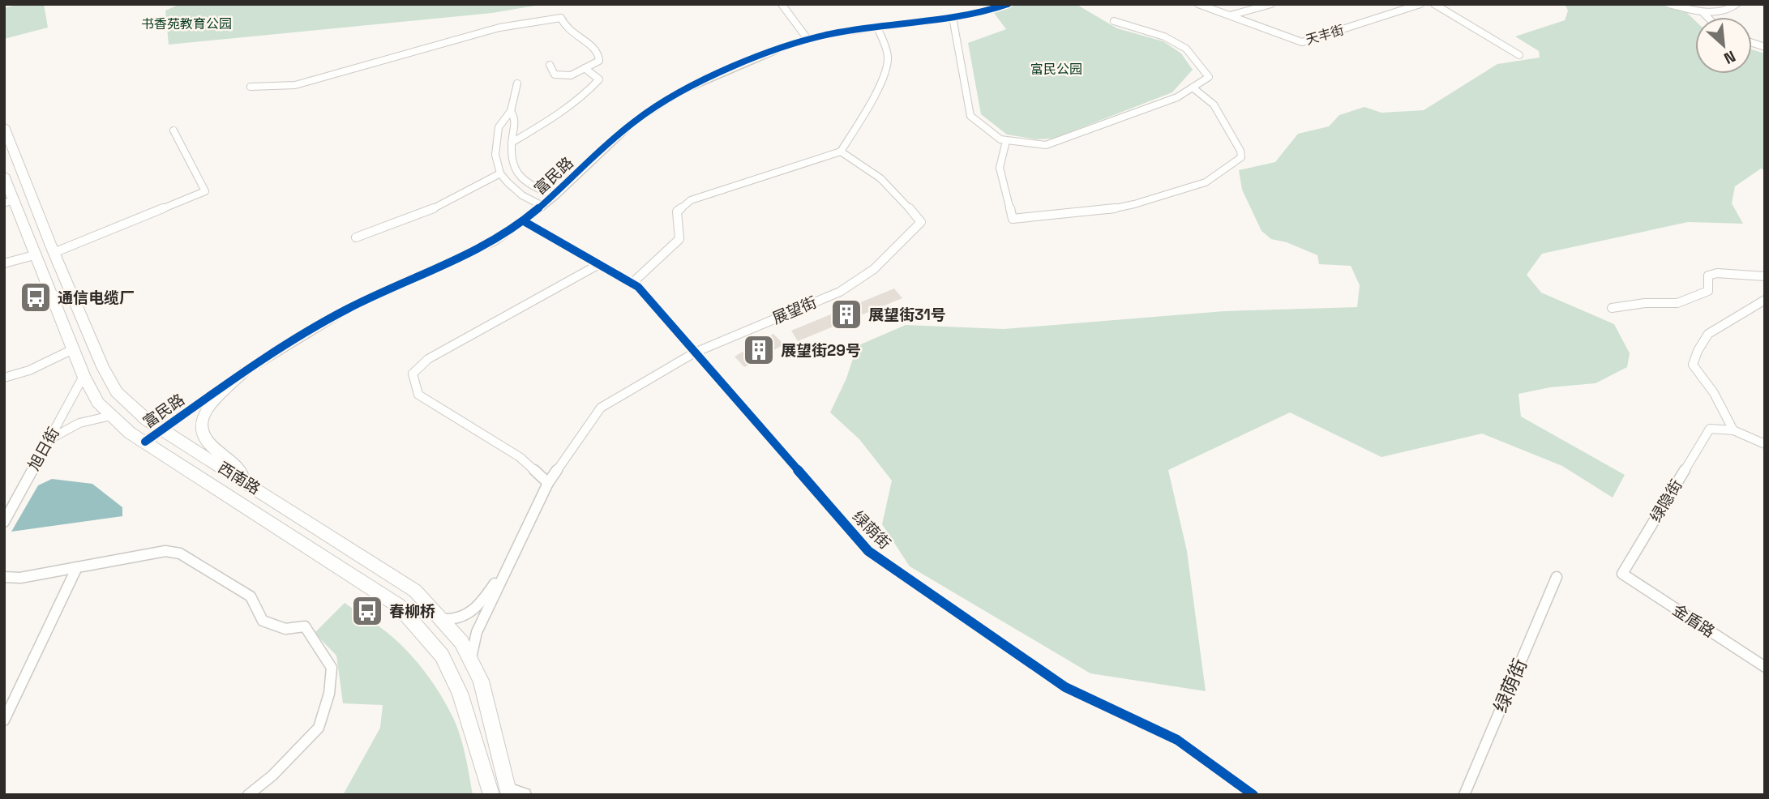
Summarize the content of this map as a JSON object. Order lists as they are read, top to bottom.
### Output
{
  "streets": {
    "main road": ["西南路"],
    "street": [
      "天丰街",
      "富民路",
      "展望街",
      "旭日街",
      "绿隐街",
      "绿荫街",
      "金盾路"
    ]
  },
  "crossings": [
    ["富民路", "西南路"],
    ["富民路", "绿荫街"],
    ["展望街", "西南路"],
    ["展望街", "绿荫街"],
    ["旭日街", "西南路"],
    ["绿隐街", "金盾路"]
  ],
  "parks": ["书香苑教育公园", "富民公园"],
  "places": {
    "bus stop": ["通信电缆厂", "春柳桥"],
    "building": ["展望街31号", "展望街29号"]
  },
  "north": "bottom right"
}
